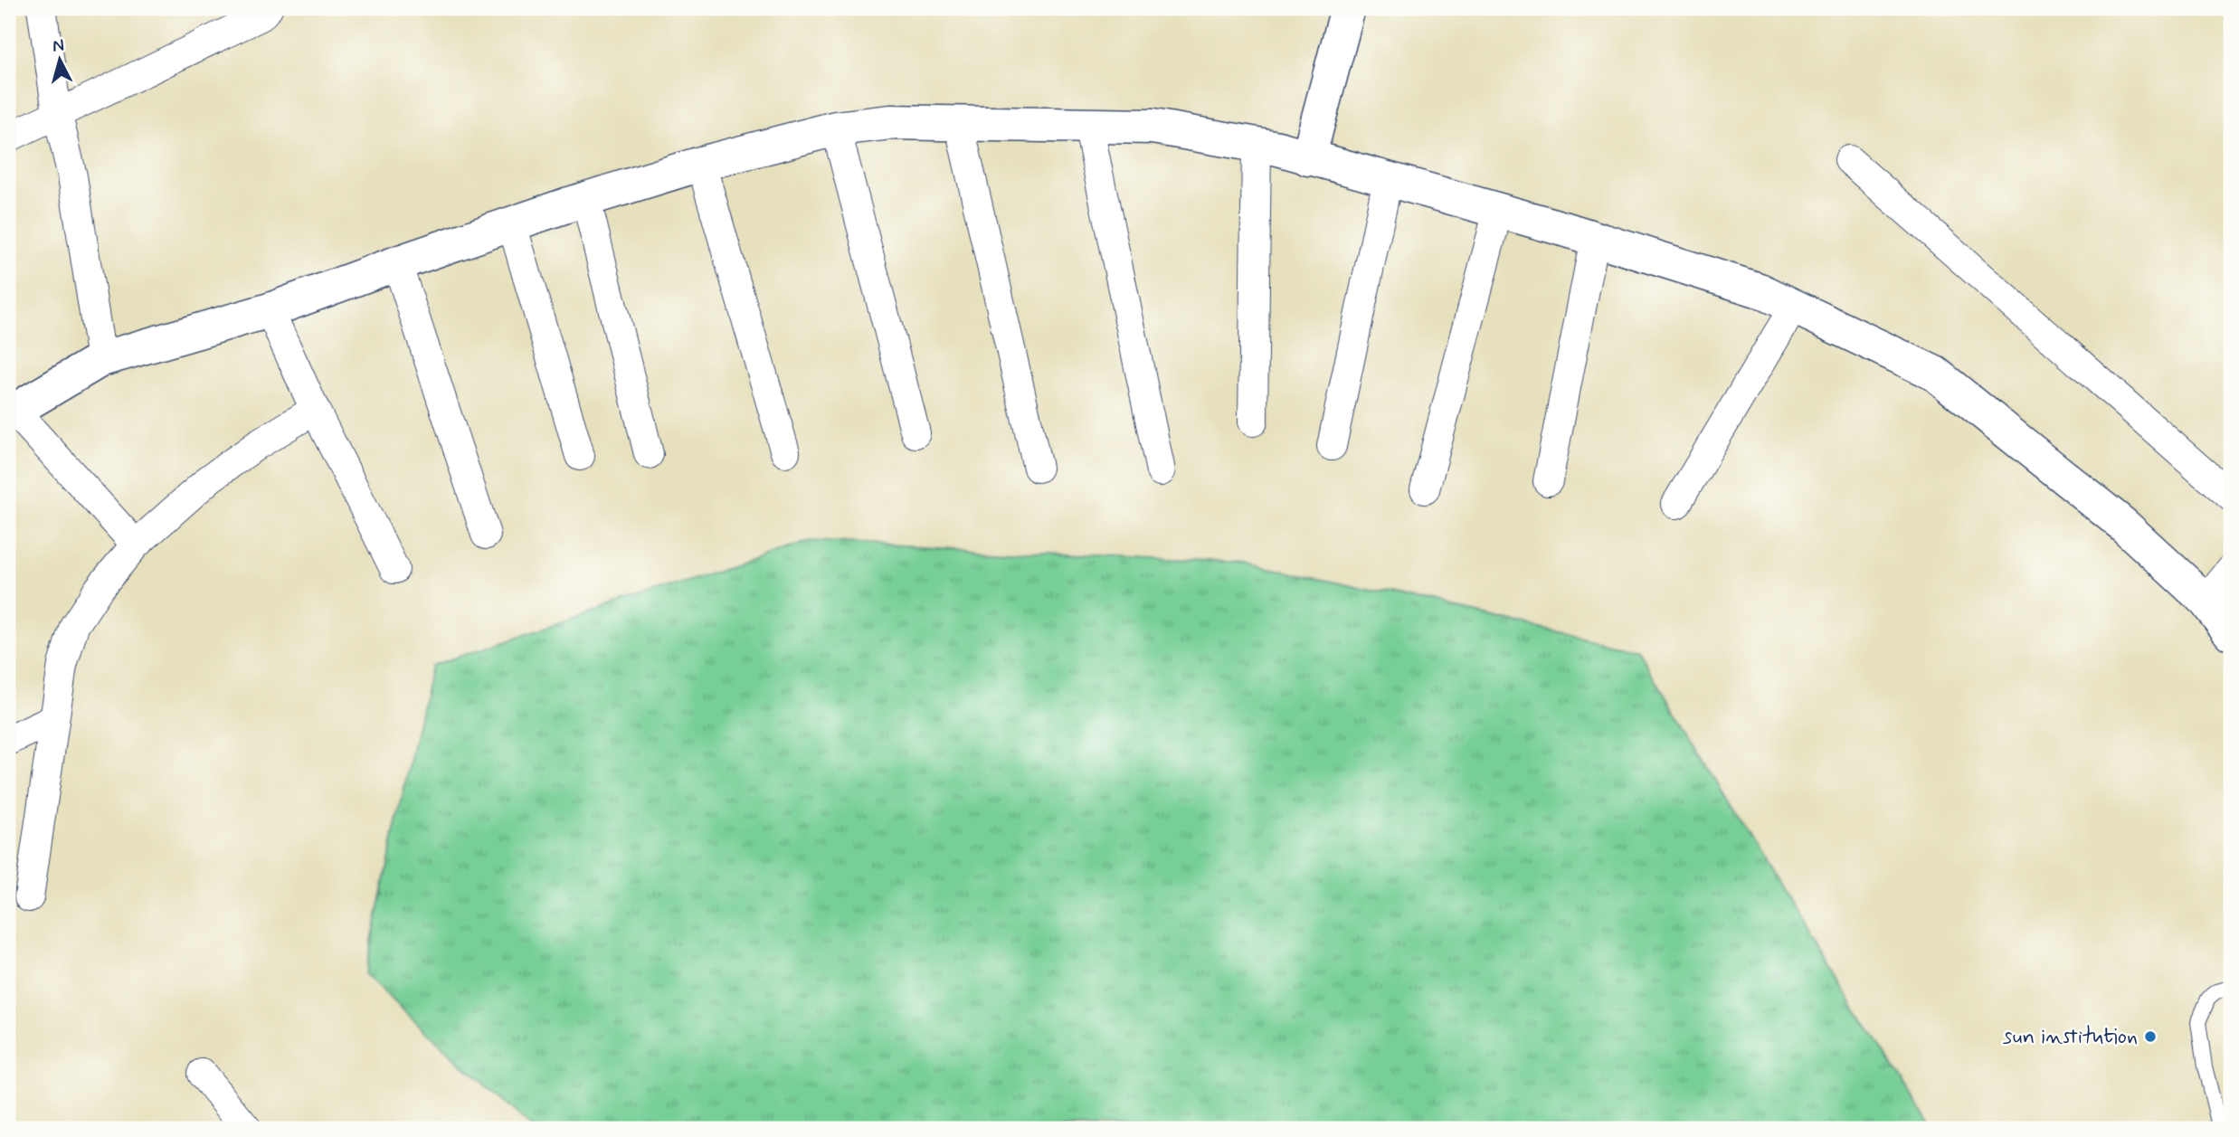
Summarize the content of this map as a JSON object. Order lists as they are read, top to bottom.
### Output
{
  "places": ["sun institution"],
  "north": "top"
}
